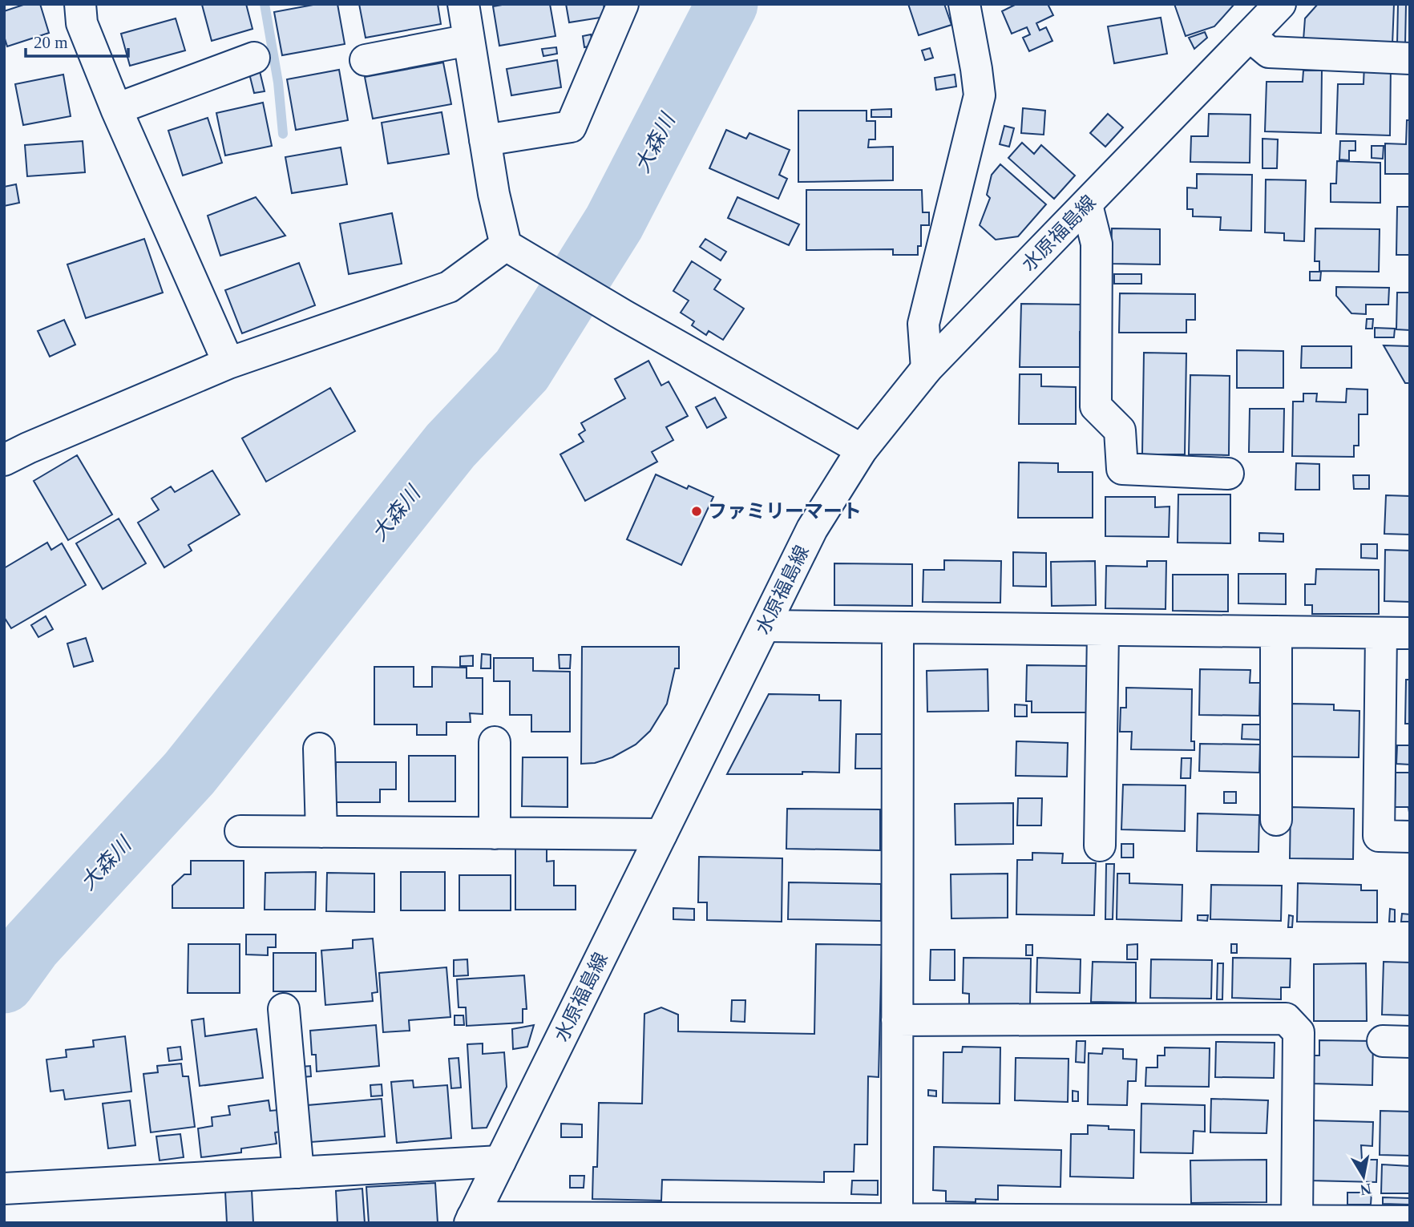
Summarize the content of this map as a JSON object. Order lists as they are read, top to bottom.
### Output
{
  "streets": {
    "street": ["水原福島線"]
  },
  "water": ["大森川"],
  "places": ["ファミリーマート"],
  "scale_bar": "20 m",
  "north": "bottom"
}
